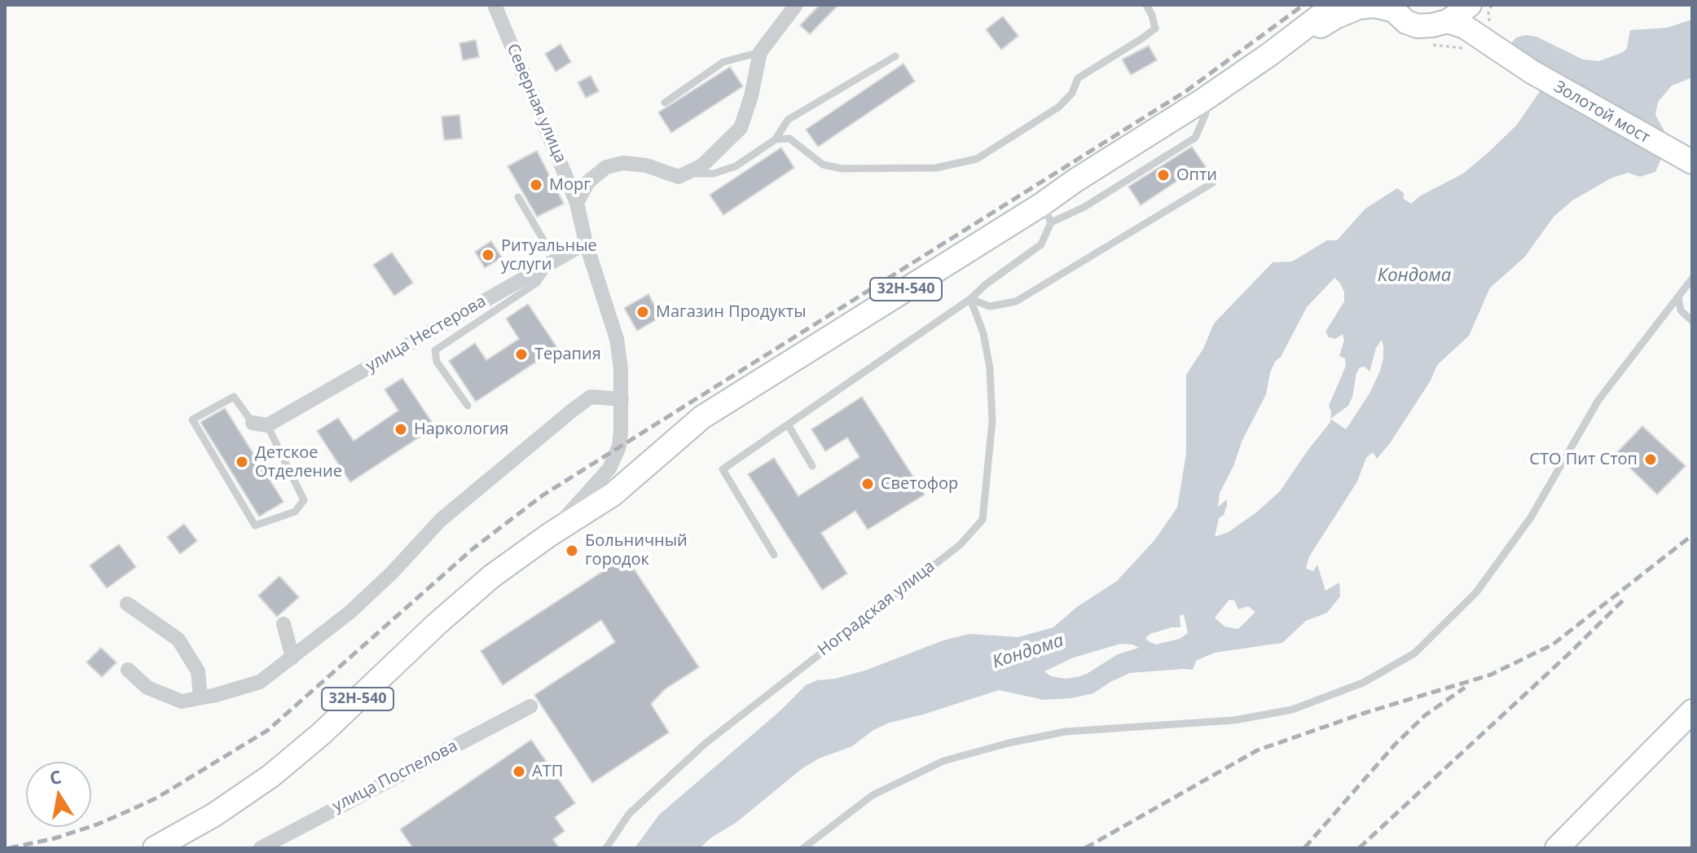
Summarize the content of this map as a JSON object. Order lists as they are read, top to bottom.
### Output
{
  "streets": {
    "main road": ["Золотой мост", "32Н-540"],
    "street": ["Северная улица", "улица Нестерова", "улица Поспелова"],
    "lane": ["Ноградская улица"]
  },
  "crossings": [
    ["Золотой мост", "32Н-540"]
  ],
  "water": ["Кондома"],
  "places": [
    "Опти",
    "Морг",
    "Ритуальные услуги",
    "Магазин Продукты",
    "Терапия",
    "Наркология",
    "СТО Пит Стоп",
    "Детское Отделение",
    "Светофор",
    "Больничный городок",
    "АТП"
  ],
  "north": "top"
}
